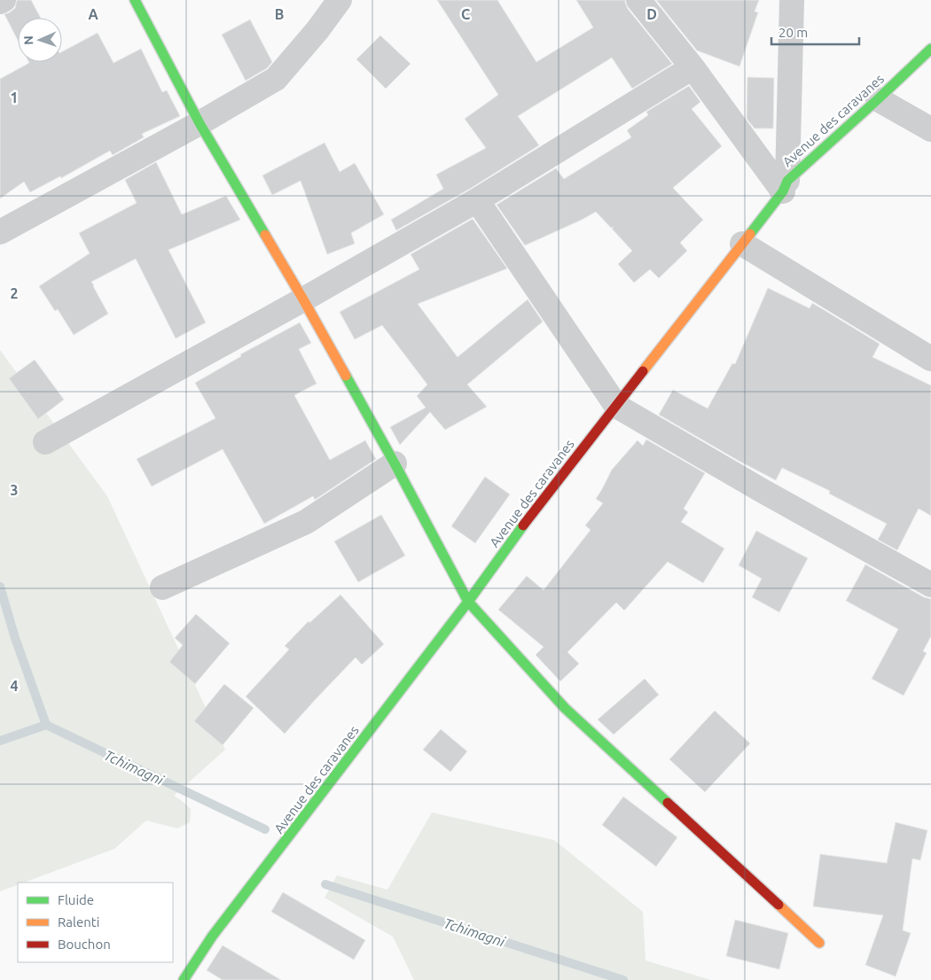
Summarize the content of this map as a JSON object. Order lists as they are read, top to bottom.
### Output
{
  "streets": {
    "street": ["Avenue des caravanes"]
  },
  "water": ["Tchimagni"],
  "legend": ["Fluide", "Ralenti", "Bouchon"],
  "scale_bar": "20 m",
  "north": "left",
  "grid": {
    "columns": [
      "A",
      "B",
      "C",
      "D"
    ],
    "rows": [
      "1",
      "2",
      "3",
      "4"
    ]
  }
}
